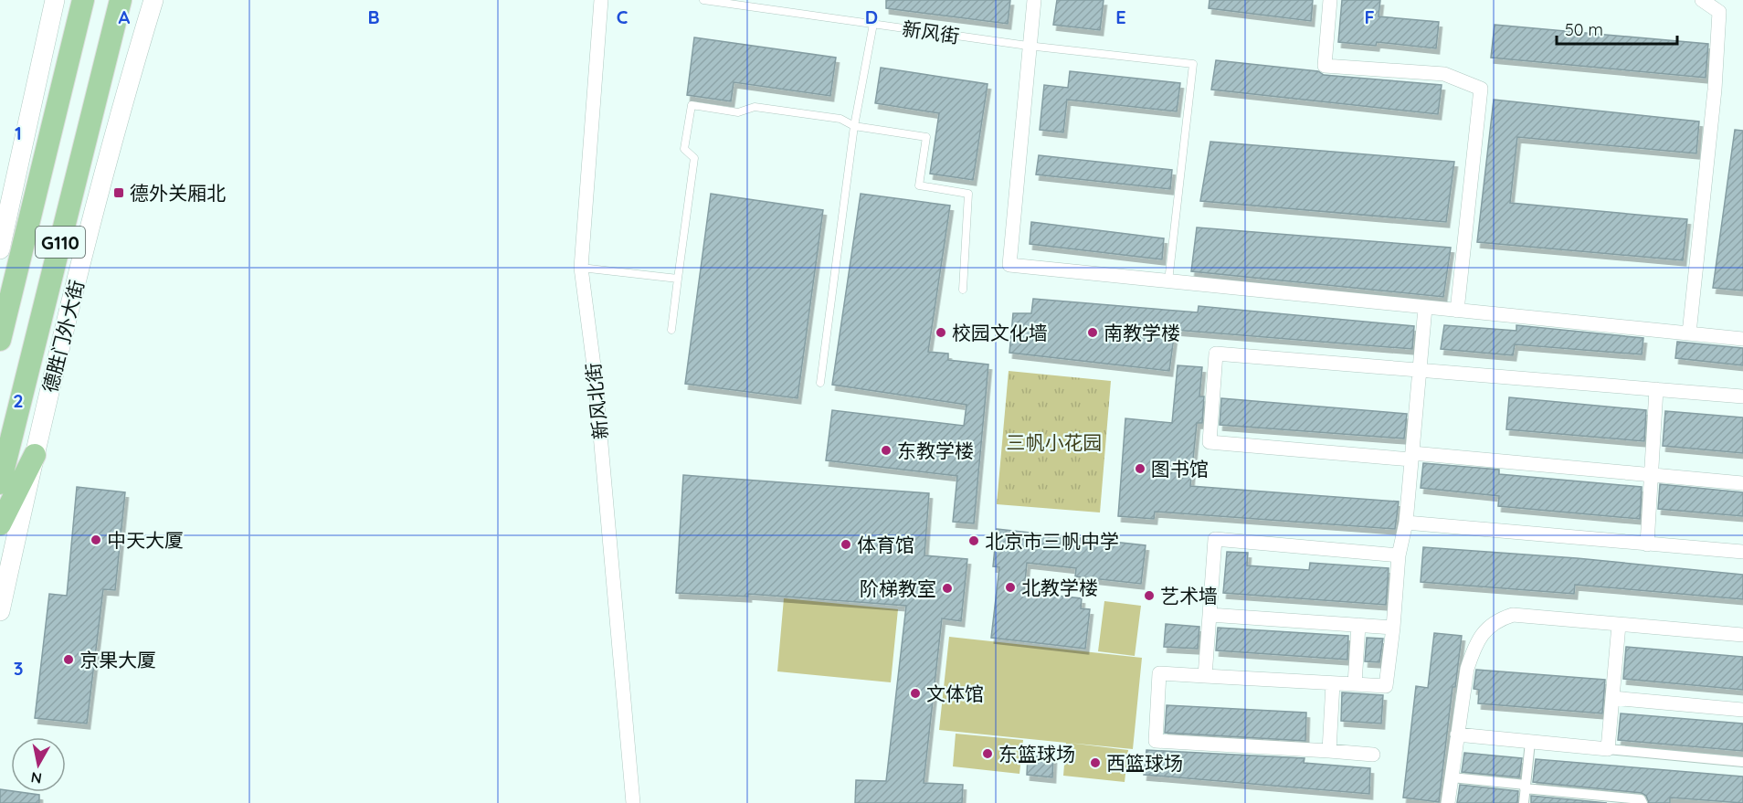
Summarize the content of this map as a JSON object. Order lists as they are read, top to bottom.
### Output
{
  "streets": {
    "highway": ["G110", "德胜门外大街"],
    "street": ["新风北街"],
    "lane": ["新风街"]
  },
  "parks": ["三帆小花园"],
  "places": {
    "transit": ["德外关厢北"],
    "other": [
      "校园文化墙",
      "南教学楼",
      "东教学楼",
      "图书馆",
      "中天大厦",
      "北京市三帆中学",
      "体育馆",
      "北教学楼",
      "阶梯教室",
      "艺术墙",
      "京果大厦",
      "文体馆",
      "东篮球场",
      "西篮球场"
    ]
  },
  "scale_bar": "50 m",
  "north": "bottom",
  "grid": {
    "columns": [
      "A",
      "B",
      "C",
      "D",
      "E",
      "F"
    ],
    "rows": ["1", "2", "3"]
  }
}
